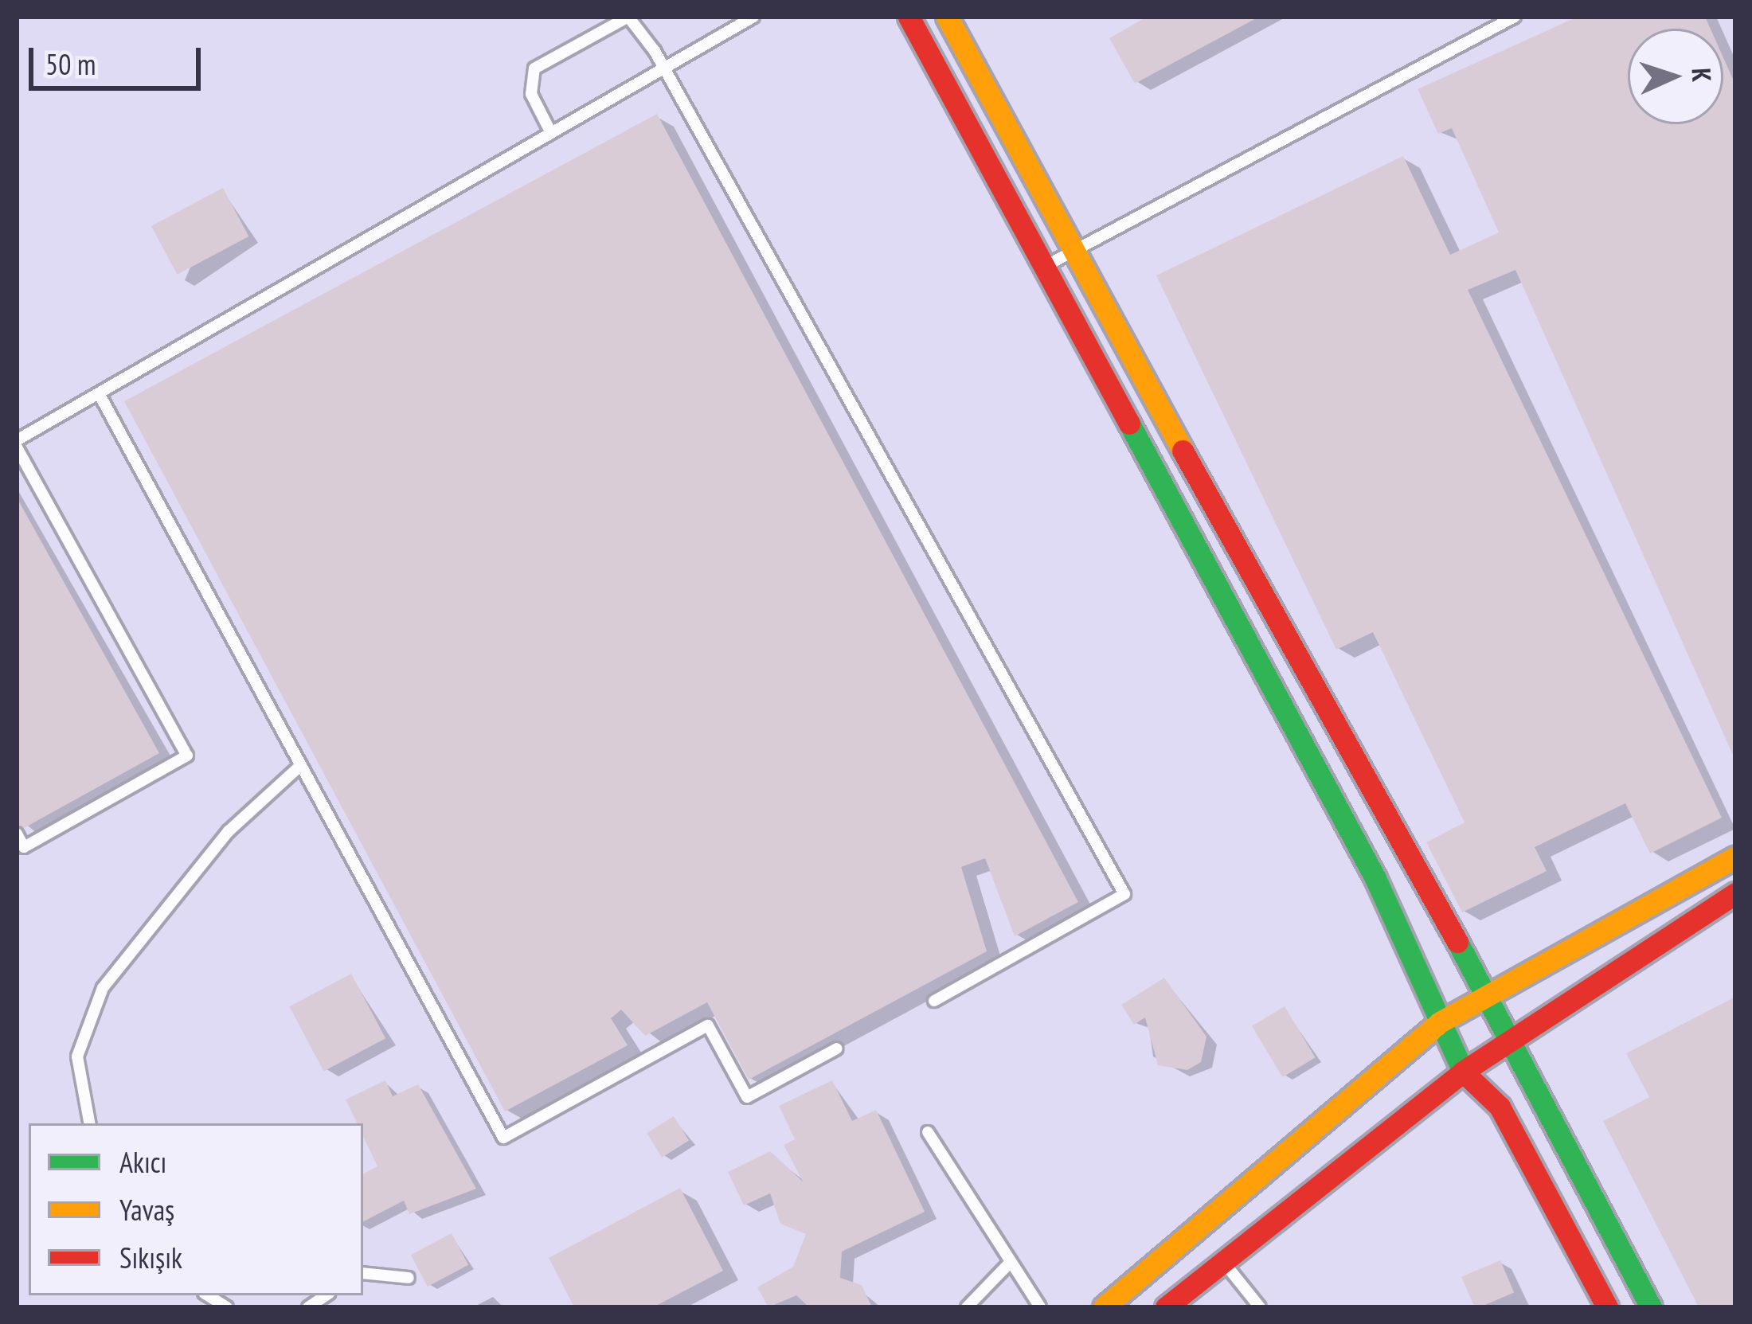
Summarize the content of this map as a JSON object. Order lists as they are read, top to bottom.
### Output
{
  "legend": ["Akıcı", "Yavaş", "Sıkışık"],
  "scale_bar": "50 m",
  "north": "right"
}
